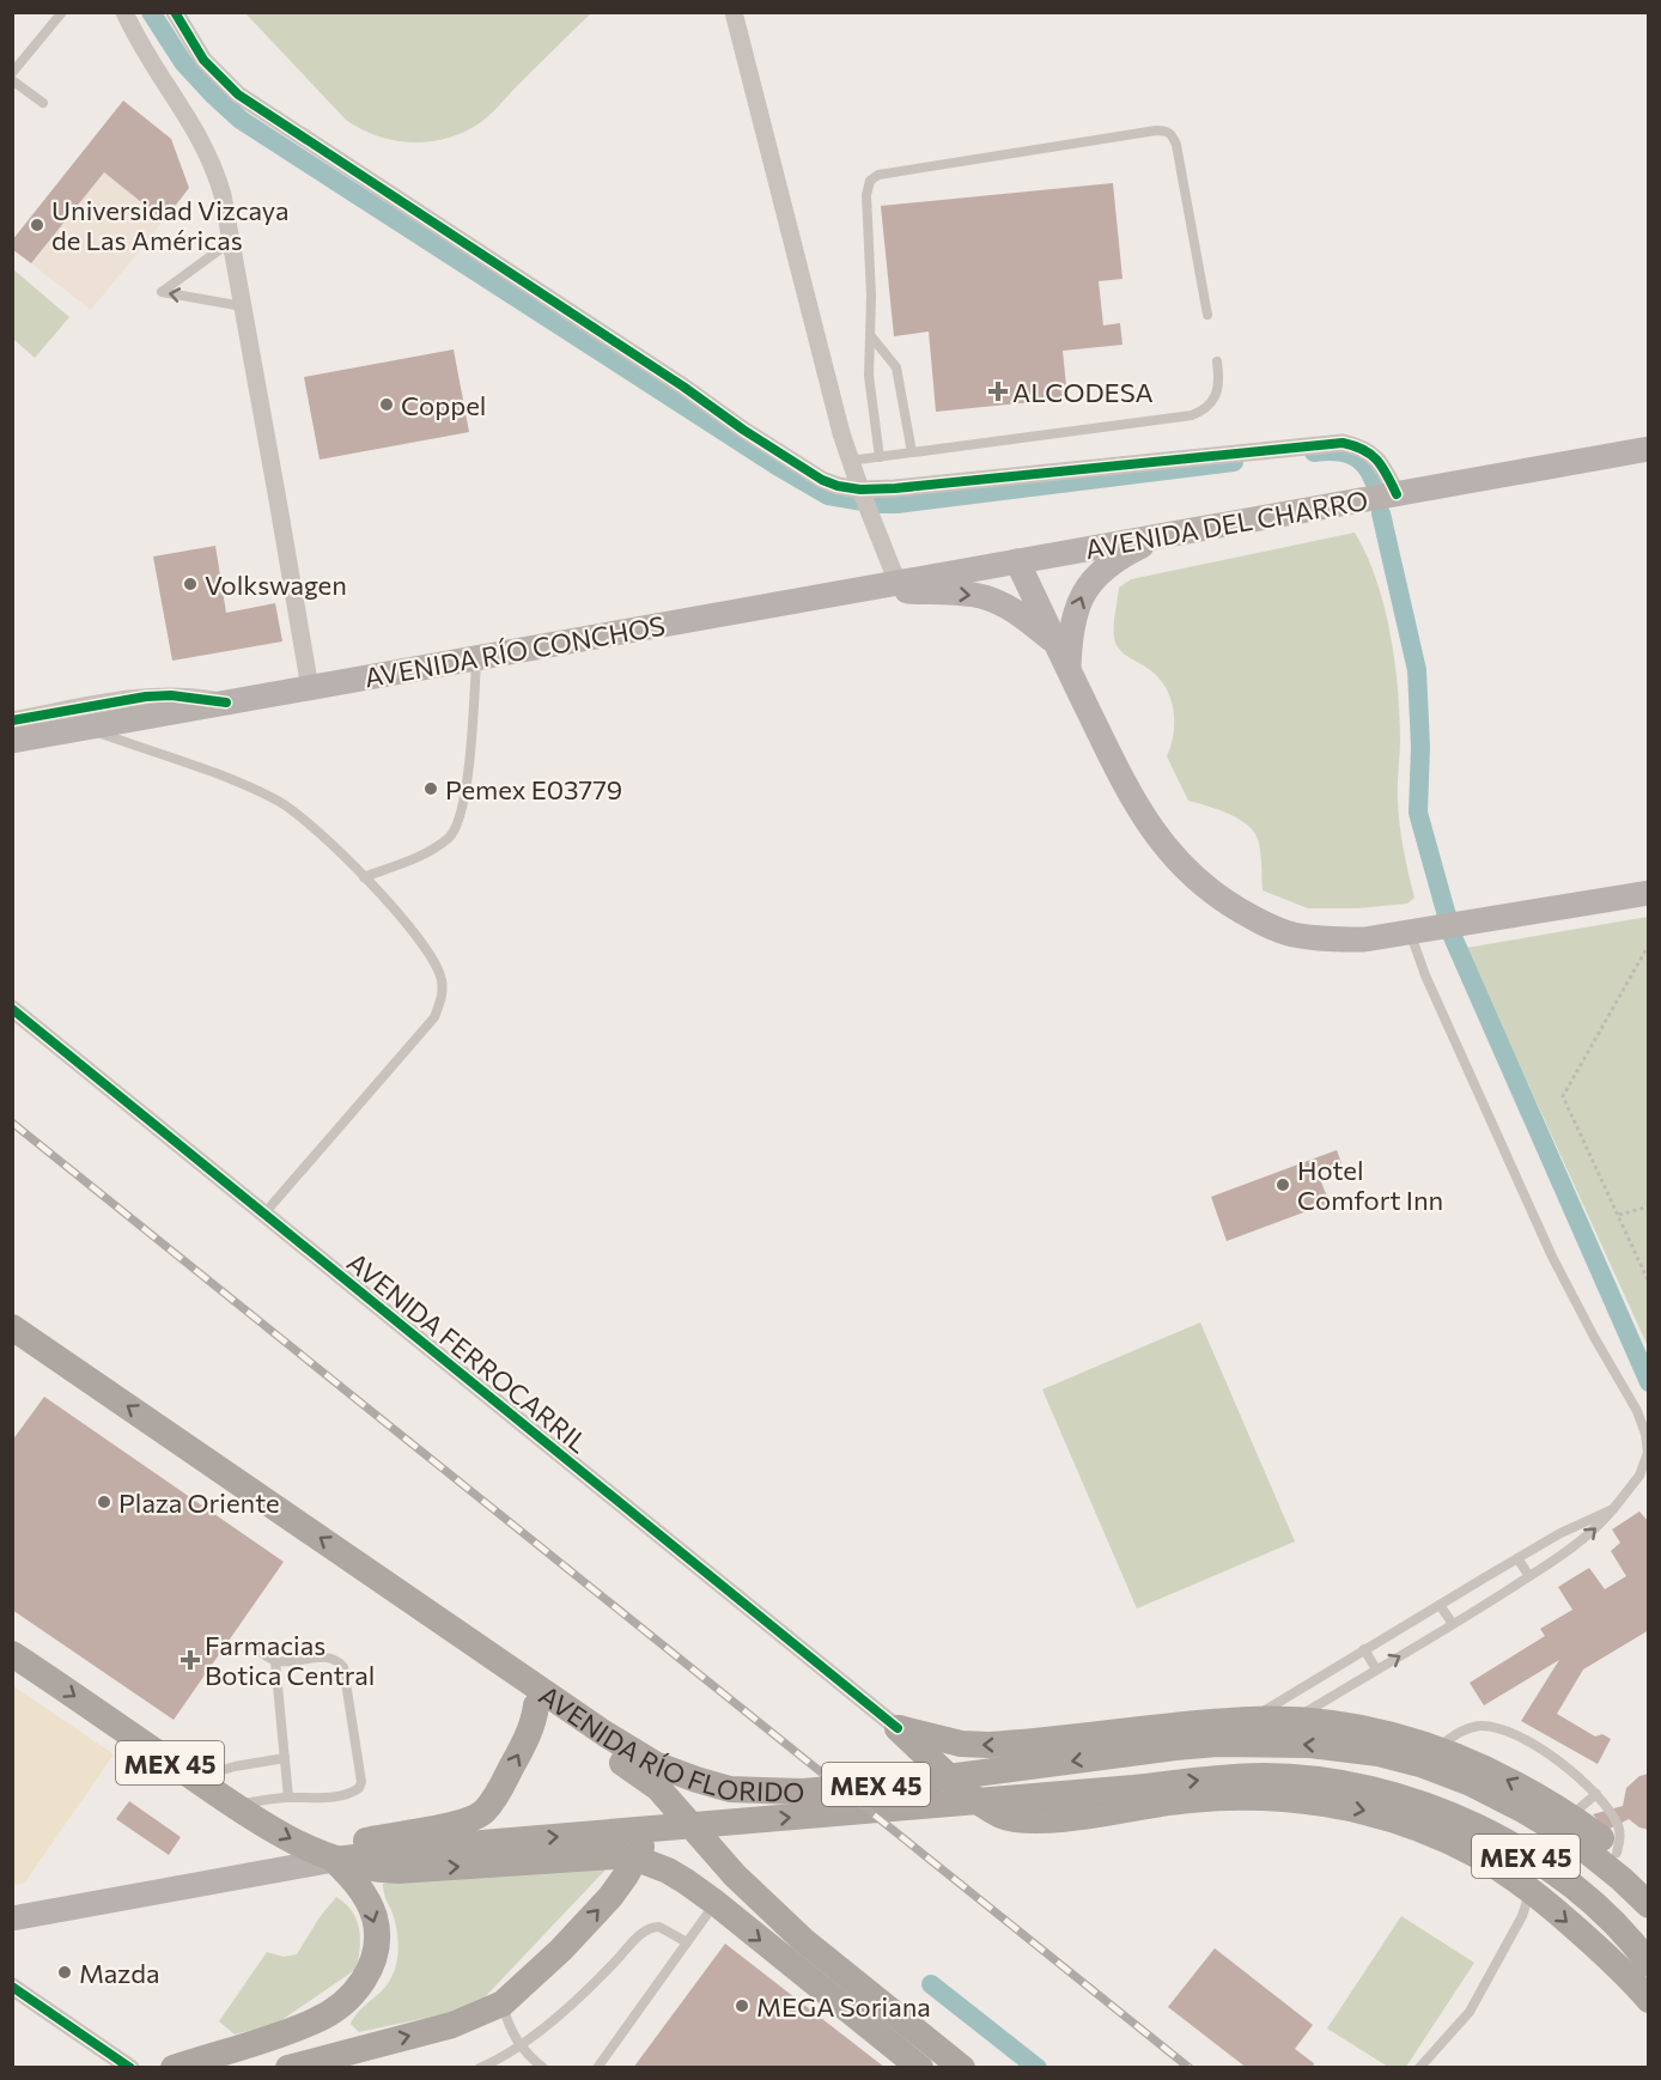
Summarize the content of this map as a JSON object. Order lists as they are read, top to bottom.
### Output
{
  "streets": {
    "main road": [
      "AVENIDA DEL CHARRO",
      "AVENIDA RÍO CONCHOS",
      "AVENIDA RÍO FLORIDO",
      "MEX 45"
    ],
    "street": ["AVENIDA FERROCARRIL"]
  },
  "crossings": [
    ["AVENIDA DEL CHARRO", "AVENIDA RÍO CONCHOS"],
    ["AVENIDA RÍO FLORIDO", "MEX 45"]
  ],
  "places": {
    "other": [
      "Universidad Vizcaya de Las Américas",
      "Coppel",
      "Volkswagen",
      "Pemex E03779",
      "Hotel Comfort Inn",
      "Plaza Oriente",
      "Mazda",
      "MEGA Soriana"
    ],
    "health": ["ALCODESA", "Farmacias Botica Central"]
  }
}
